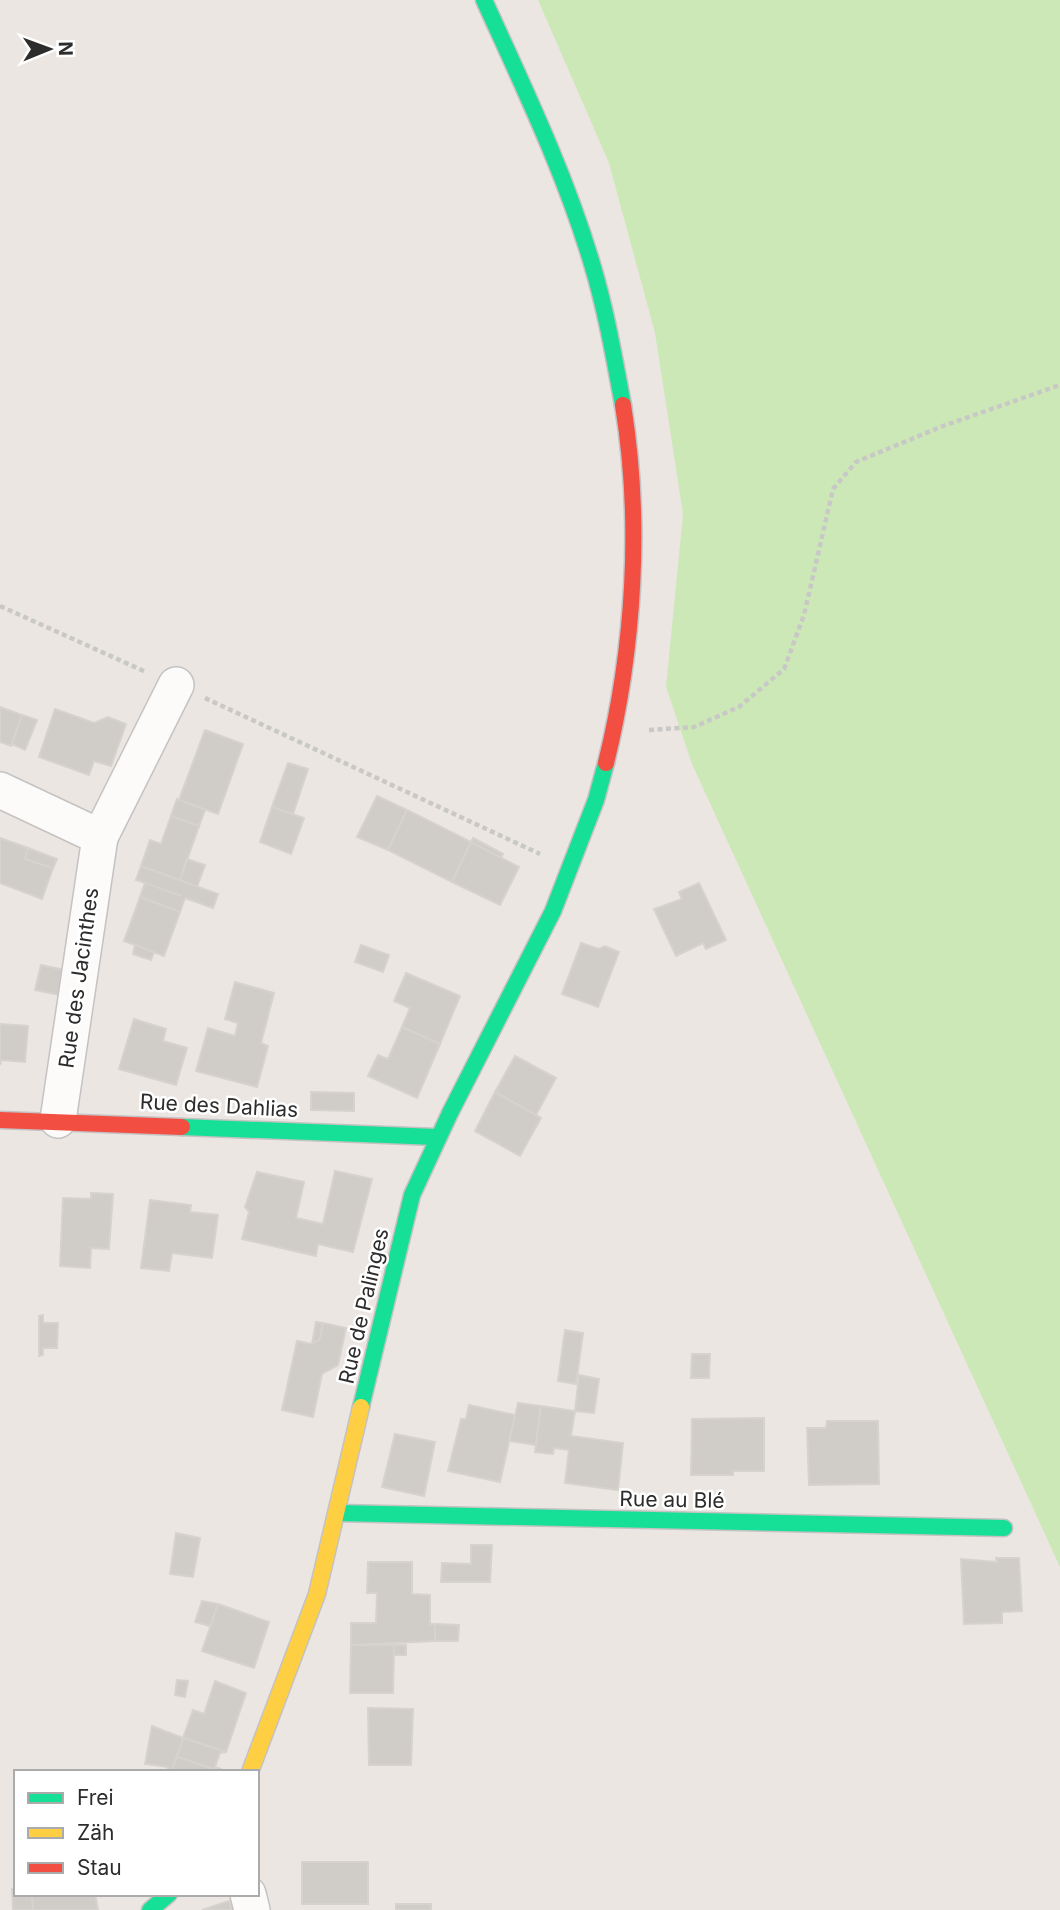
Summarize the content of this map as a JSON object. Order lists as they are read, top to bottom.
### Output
{
  "streets": {
    "main road": ["Rue des Dahlias", "Rue de Palinges", "Rue au Blé"],
    "street": ["Rue des Jacinthes"]
  },
  "crossings": [
    ["Rue des Jacinthes", "Rue des Dahlias"],
    ["Rue des Dahlias", "Rue de Palinges"],
    ["Rue de Palinges", "Rue au Blé"]
  ],
  "legend": ["Frei", "Zäh", "Stau"],
  "north": "right"
}
